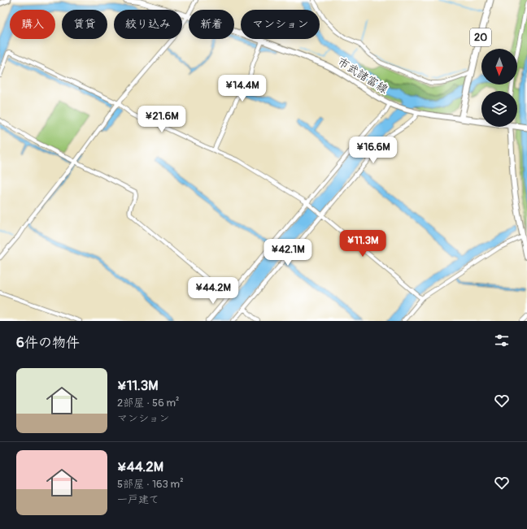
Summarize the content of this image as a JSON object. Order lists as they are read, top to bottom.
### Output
{
  "streets": {
    "main road": ["20", "市武諸富線"]
  },
  "crossings": [
    ["20", "市武諸富線"]
  ],
  "north": "bottom",
  "page": {
    "chip": [
      "購入",
      "賃貸",
      "絞り込み",
      "新着",
      "マンション"
    ],
    "price": [
      "¥14.4M",
      "¥21.6M",
      "¥16.6M",
      "¥11.3M",
      "¥42.1M",
      "¥44.2M"
    ],
    "heading": "6件の物件",
    "list": [
      {
        "name": "¥11.3M",
        "note": "2部屋 · 56 m² · マンション"
      },
      {
        "name": "¥44.2M",
        "note": "5部屋 · 163 m² · 一戸建て"
      }
    ]
  }
}
